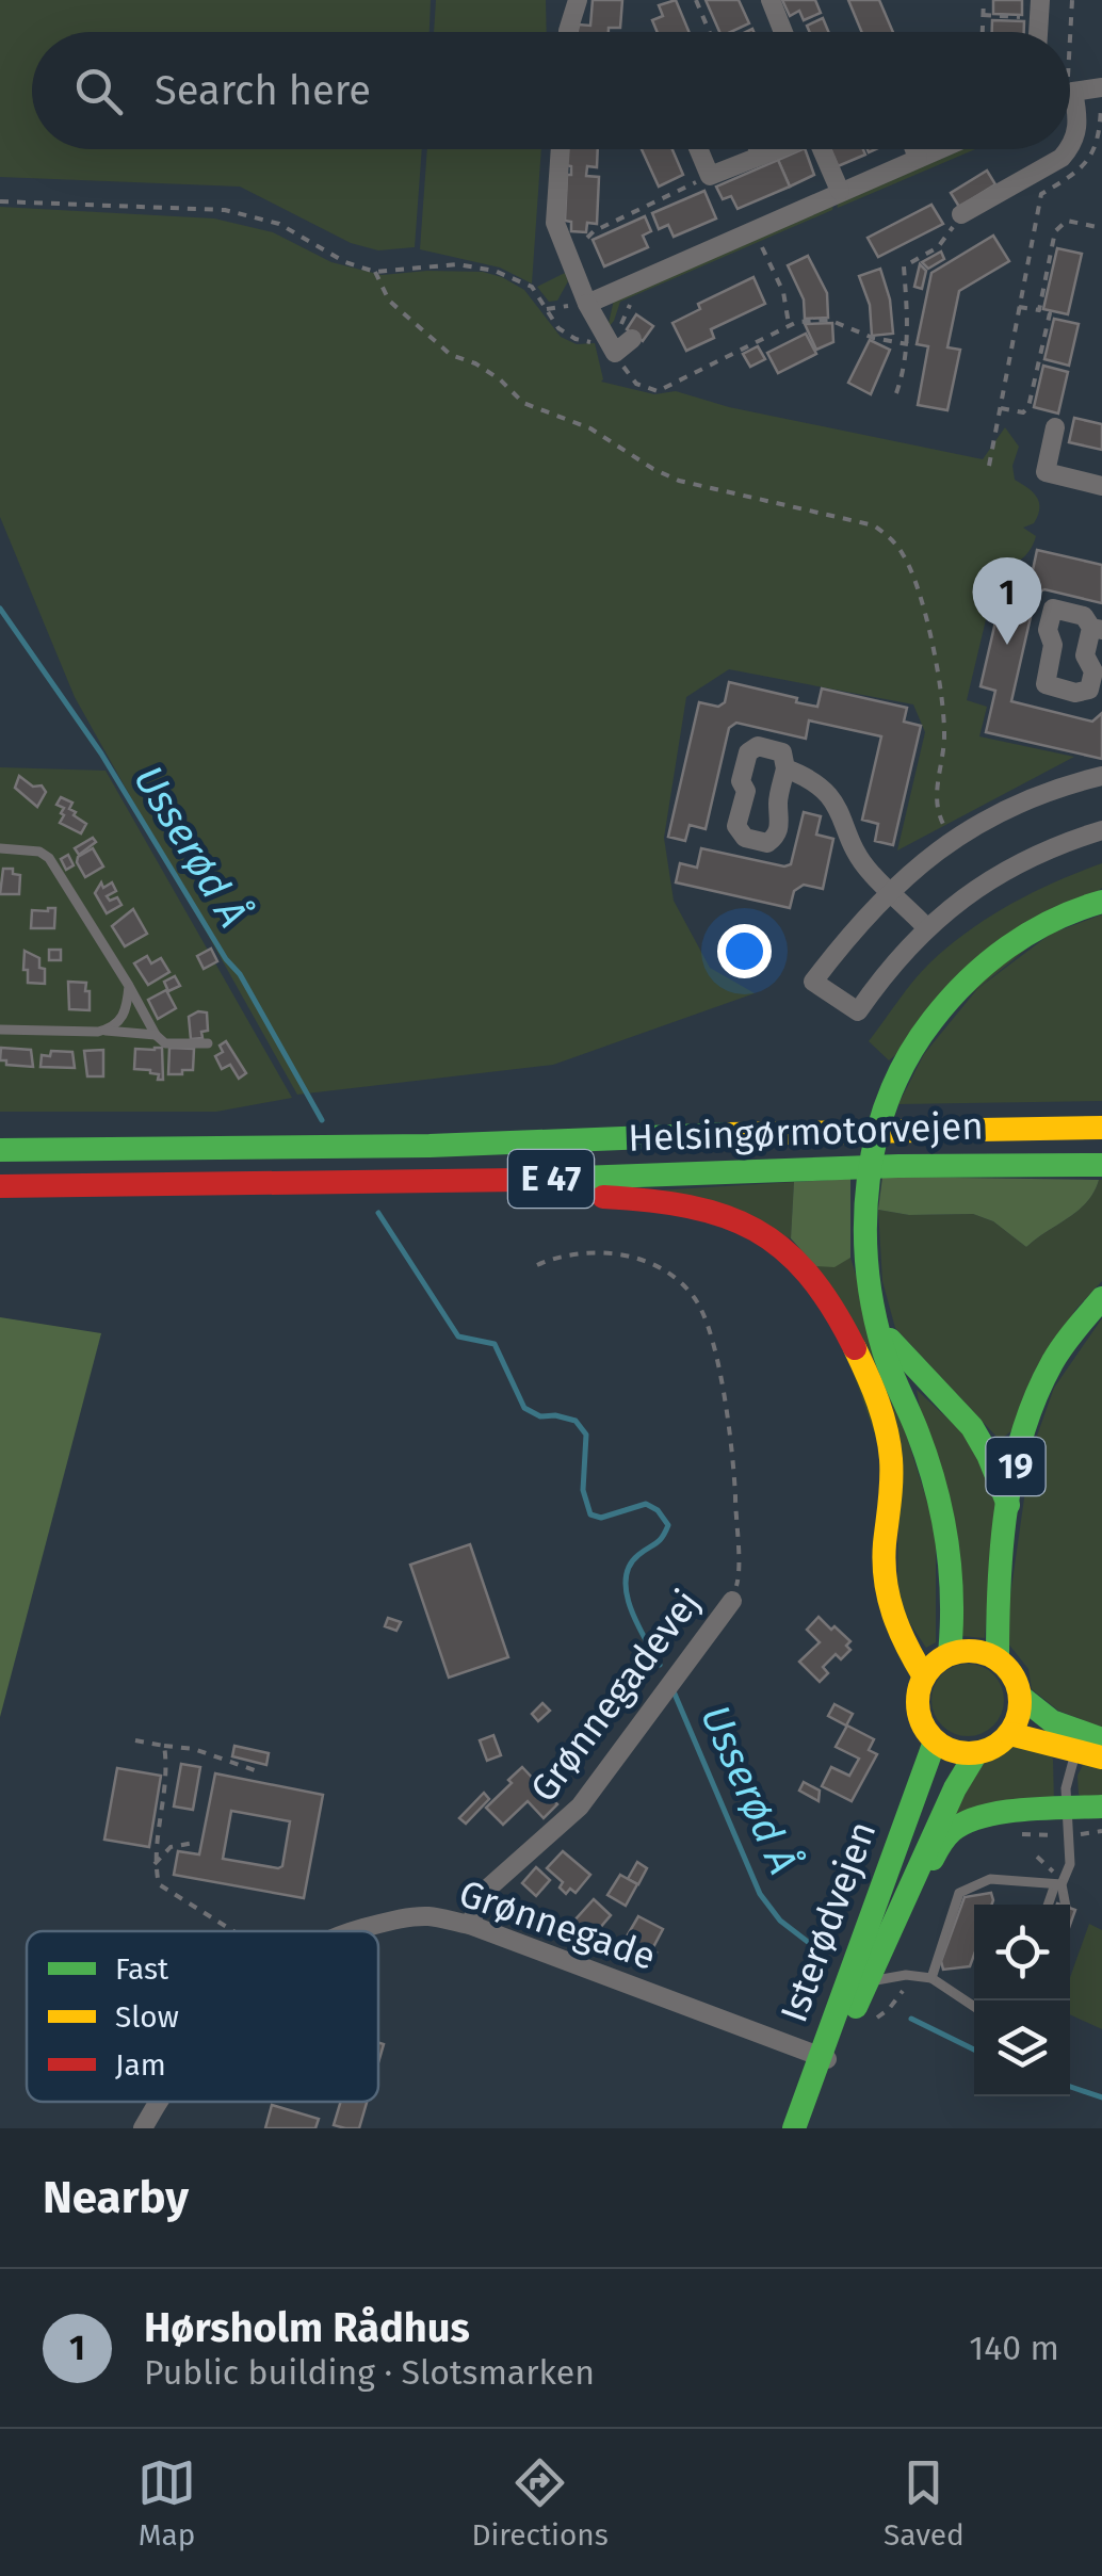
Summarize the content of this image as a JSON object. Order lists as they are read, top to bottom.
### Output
{
  "streets": {
    "main road": [
      "Helsingørmotorvejen",
      "E 47",
      "19",
      "Isterødvejen"
    ],
    "street": ["Grønnegadevej", "Grønnegade"]
  },
  "crossings": [
    ["19", "Isterødvejen"],
    ["Grønnegadevej", "Grønnegade"],
    ["Isterødvejen", "Grønnegade"]
  ],
  "water": ["Usserød Å"],
  "legend": ["Fast", "Slow", "Jam"],
  "page": {
    "search": "Search here",
    "pins": "1",
    "heading": "Nearby",
    "list": [
      {
        "mark": "1",
        "name": "Hørsholm Rådhus",
        "note": "Public building · Slotsmarken",
        "value": "140 m"
      }
    ],
    "nav": ["Map", "Directions", "Saved"]
  }
}
